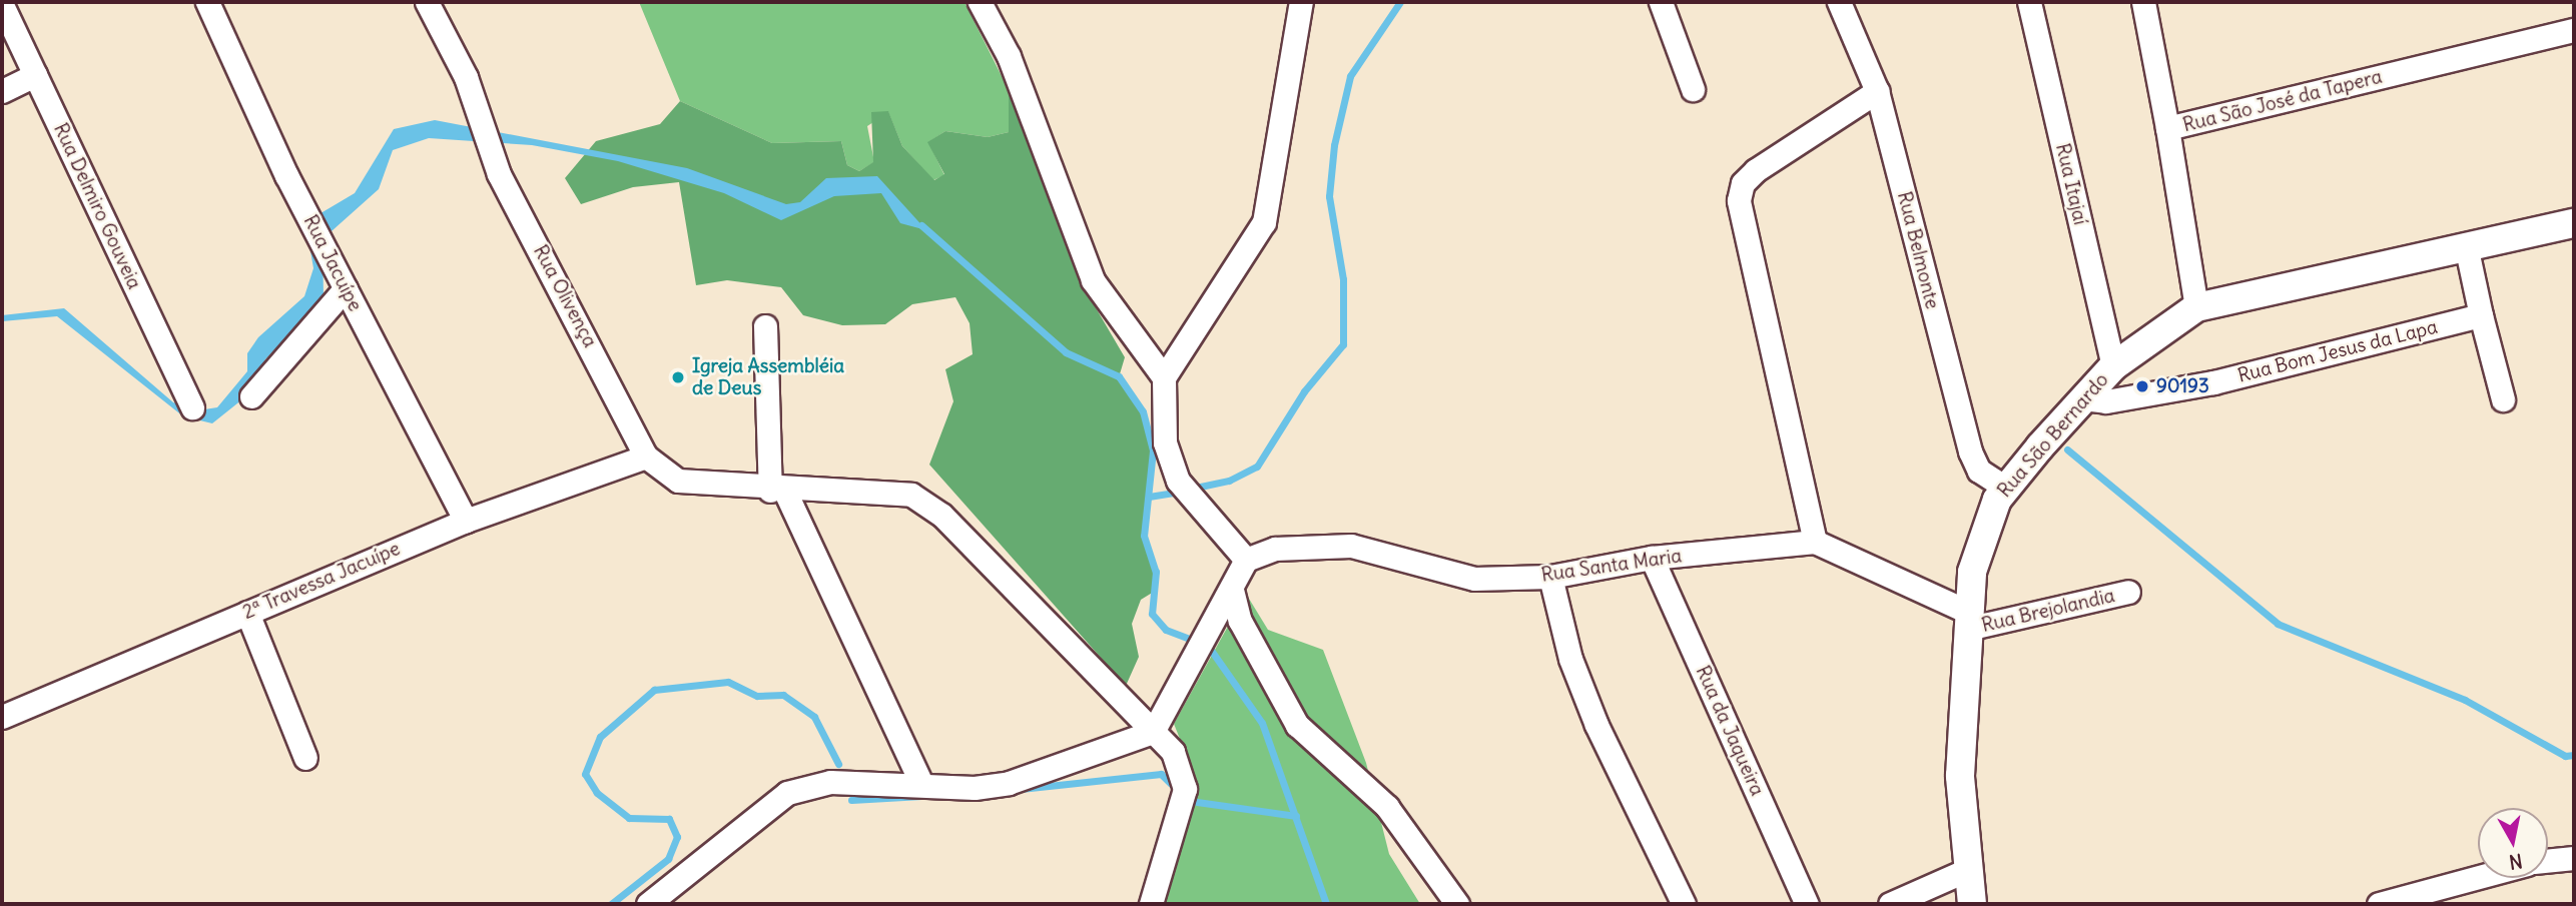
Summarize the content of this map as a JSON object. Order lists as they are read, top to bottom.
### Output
{
  "streets": {
    "street": [
      "Rua São José da Tapera",
      "Rua Itajaí",
      "Rua Delmiro Gouveia",
      "Rua Belmonte",
      "Rua Jacuípe",
      "Rua Olivença",
      "Rua Bom Jesus da Lapa",
      "Rua São Bernardo",
      "Rua Santa Maria",
      "2ª Travessa Jacuípe",
      "Rua Brejolandia",
      "Rua da Jaqueira"
    ]
  },
  "crossings": [
    ["Rua São José da Tapera", "Rua São Bernardo"],
    ["Rua Itajaí", "Rua São Bernardo"],
    ["Rua Belmonte", "Rua São Bernardo"],
    ["Rua Jacuípe", "2ª Travessa Jacuípe"],
    ["Rua Olivença", "2ª Travessa Jacuípe"],
    ["Rua Bom Jesus da Lapa", "Rua São Bernardo"],
    ["Rua São Bernardo", "Rua Brejolandia"],
    ["Rua Santa Maria", "Rua da Jaqueira"]
  ],
  "places": ["Igreja Assembléia de Deus", "90193"],
  "north": "bottom"
}
